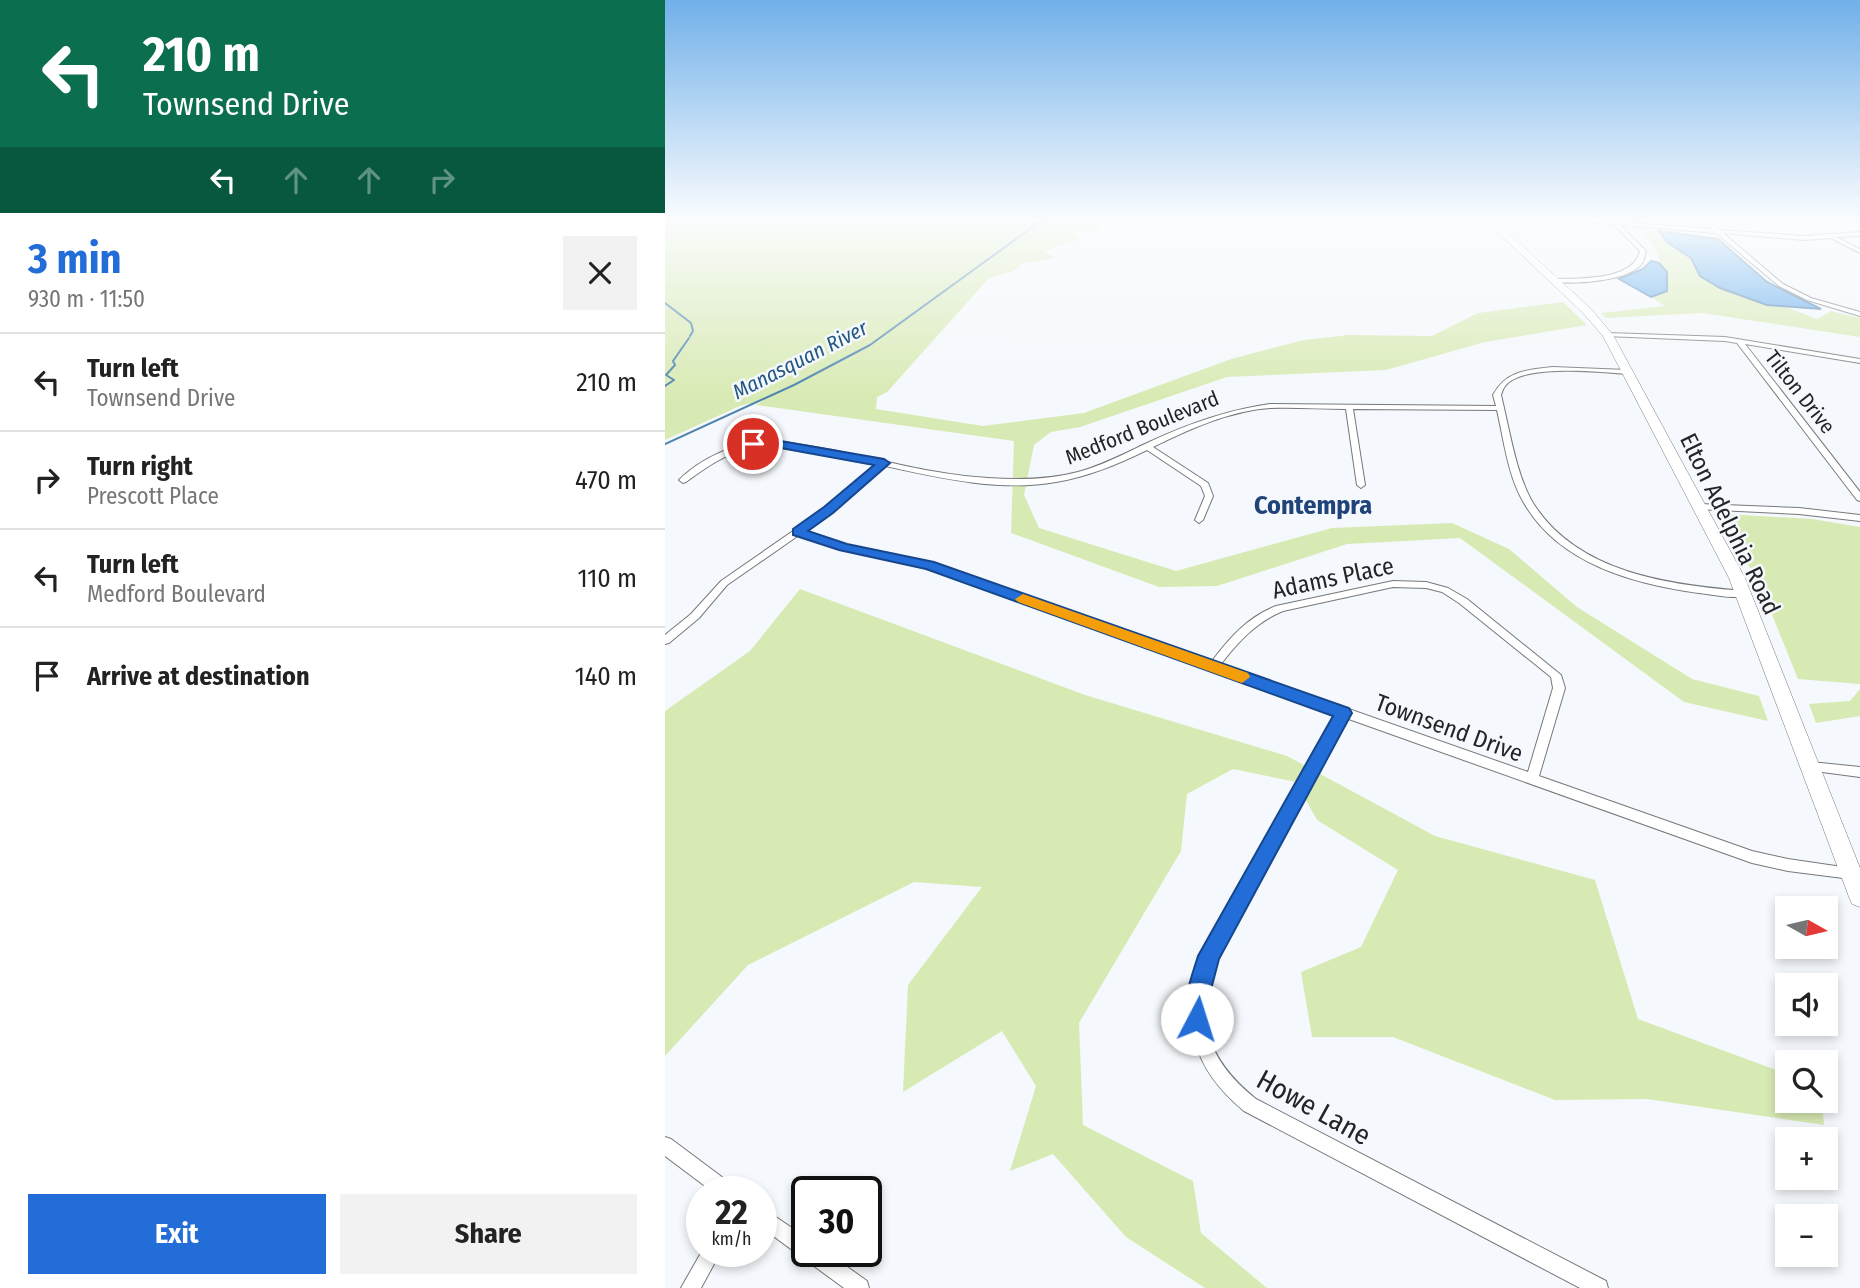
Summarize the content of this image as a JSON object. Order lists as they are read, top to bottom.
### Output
{
  "streets": {
    "main road": ["Elton Adelphia Road"],
    "street": [
      "Tilton Drive",
      "Medford Boulevard",
      "Adams Place",
      "Townsend Drive",
      "Howe Lane"
    ]
  },
  "crossings": [
    ["Elton Adelphia Road", "Townsend Drive"],
    ["Adams Place", "Townsend Drive"],
    ["Townsend Drive", "Howe Lane"]
  ],
  "districts": ["Contempra"],
  "water": ["Manasquan River"],
  "north": "right",
  "page": {
    "turn": ["210 m", "Townsend Drive"],
    "heading": ["3 min", "930 m · 11:50"],
    "list": [
      {
        "name": "Turn left",
        "note": "Townsend Drive",
        "value": "210 m"
      },
      {
        "name": "Turn right",
        "note": "Prescott Place",
        "value": "470 m"
      },
      {
        "name": "Turn left",
        "note": "Medford Boulevard",
        "value": "110 m"
      },
      {
        "name": "Arrive at destination",
        "value": "140 m"
      }
    ],
    "map_buttons": ["+", "−"],
    "speed": "22 km/h",
    "limit": "30",
    "buttons": ["Exit", "Share"]
  }
}
